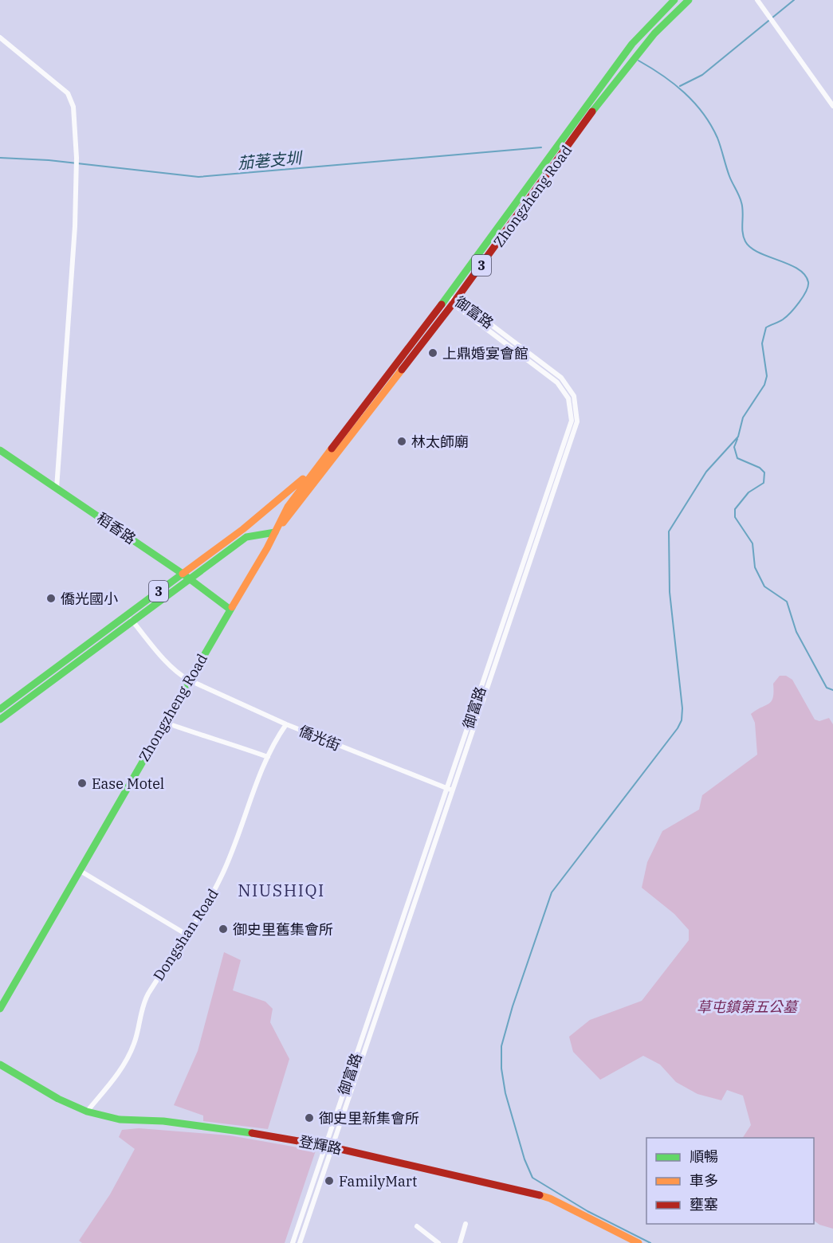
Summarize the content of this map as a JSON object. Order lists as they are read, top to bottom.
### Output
{
  "streets": {
    "main road": [
      "Zhongzheng Road",
      "3",
      "稻香路",
      "登輝路"
    ],
    "street": ["御富路", "僑光街", "Dongshan Road"]
  },
  "crossings": [
    ["Zhongzheng Road", "3"],
    ["Zhongzheng Road", "御富路"],
    ["Zhongzheng Road", "稻香路"],
    ["Zhongzheng Road", "僑光街"],
    ["3", "稻香路"],
    ["3", "僑光街"],
    ["御富路", "僑光街"],
    ["御富路", "登輝路"],
    ["僑光街", "Dongshan Road"],
    ["Dongshan Road", "登輝路"]
  ],
  "districts": ["NIUSHIQI"],
  "water": ["茄荖支圳"],
  "parks": ["草屯鎮第五公墓"],
  "places": [
    "上鼎婚宴會館",
    "林太師廟",
    "僑光國小",
    "Ease Motel",
    "御史里舊集會所",
    "御史里新集會所",
    "FamilyMart"
  ],
  "legend": ["順暢", "車多", "壅塞"]
}
